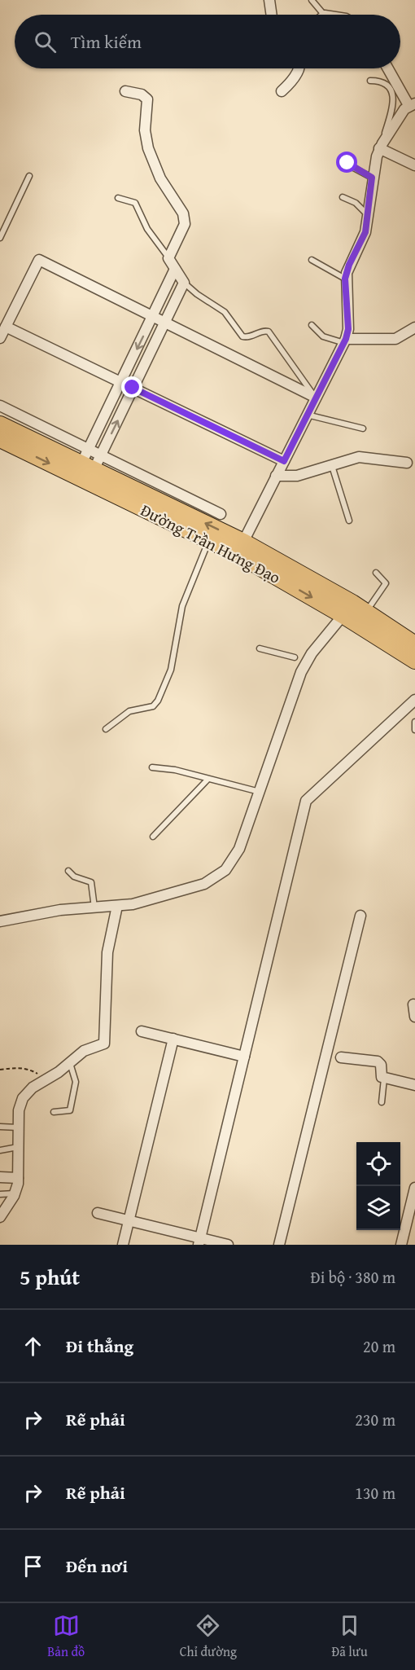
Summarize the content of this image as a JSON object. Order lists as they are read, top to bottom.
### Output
{
  "streets": {
    "highway": ["Đường Trần Hưng Đạo"]
  },
  "page": {
    "search": "Tìm kiếm",
    "heading": ["5 phút", "Đi bộ · 380 m"],
    "list": [
      ["Đi thẳng", "20 m"],
      ["Rẽ phải", "230 m"],
      ["Rẽ phải", "130 m"],
      "Đến nơi"
    ],
    "nav": ["Bản đồ", "Chỉ đường", "Đã lưu"]
  }
}
